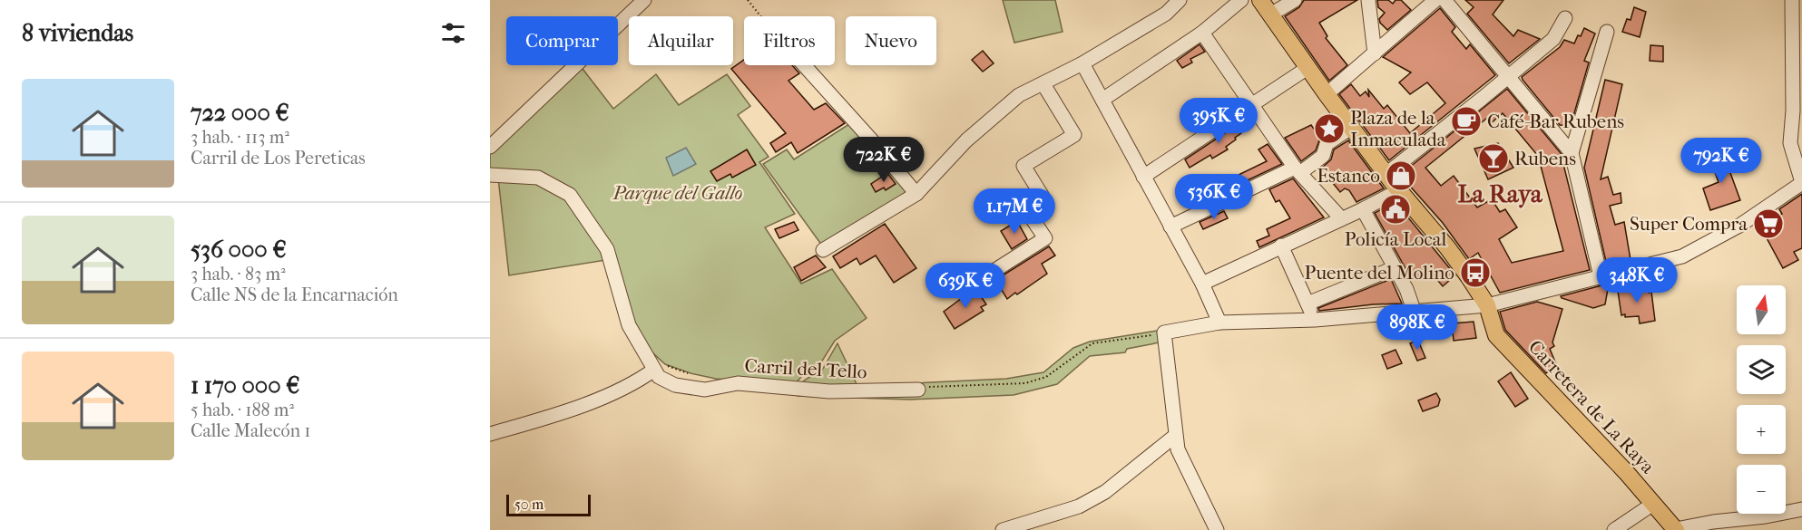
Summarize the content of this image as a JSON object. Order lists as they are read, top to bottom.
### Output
{
  "streets": {
    "main road": ["Carretera de La Raya"],
    "street": ["Carril del Tello"]
  },
  "districts": ["La Raya"],
  "parks": ["Parque del Gallo"],
  "places": {
    "cafe": ["Café-Bar Rubens"],
    "place": ["Plaza de la Inmaculada"],
    "bar": ["Rubens"],
    "shop": ["Estanco"],
    "public building": ["Policía Local"],
    "supermarket": ["Super Compra"],
    "bus stop": ["Puente del Molino"]
  },
  "scale_bar": "50 m",
  "north": "top",
  "page": {
    "heading": "8 viviendas",
    "chip": [
      "Comprar",
      "Alquilar",
      "Filtros",
      "Nuevo"
    ],
    "list": [
      {
        "name": "722 000 €",
        "note": "3 hab. · 113 m² · Carril de Los Pereticas"
      },
      {
        "name": "536 000 €",
        "note": "3 hab. · 83 m² · Calle NS de la Encarnación"
      },
      {
        "name": "1 170 000 €",
        "note": "5 hab. · 188 m² · Calle Malecón 1"
      }
    ],
    "price": [
      "395K €",
      "722K €",
      "792K €",
      "536K €",
      "1.17M €",
      "348K €",
      "639K €",
      "898K €"
    ],
    "map_buttons": ["+", "−"],
    "scale": "50 m"
  }
}
